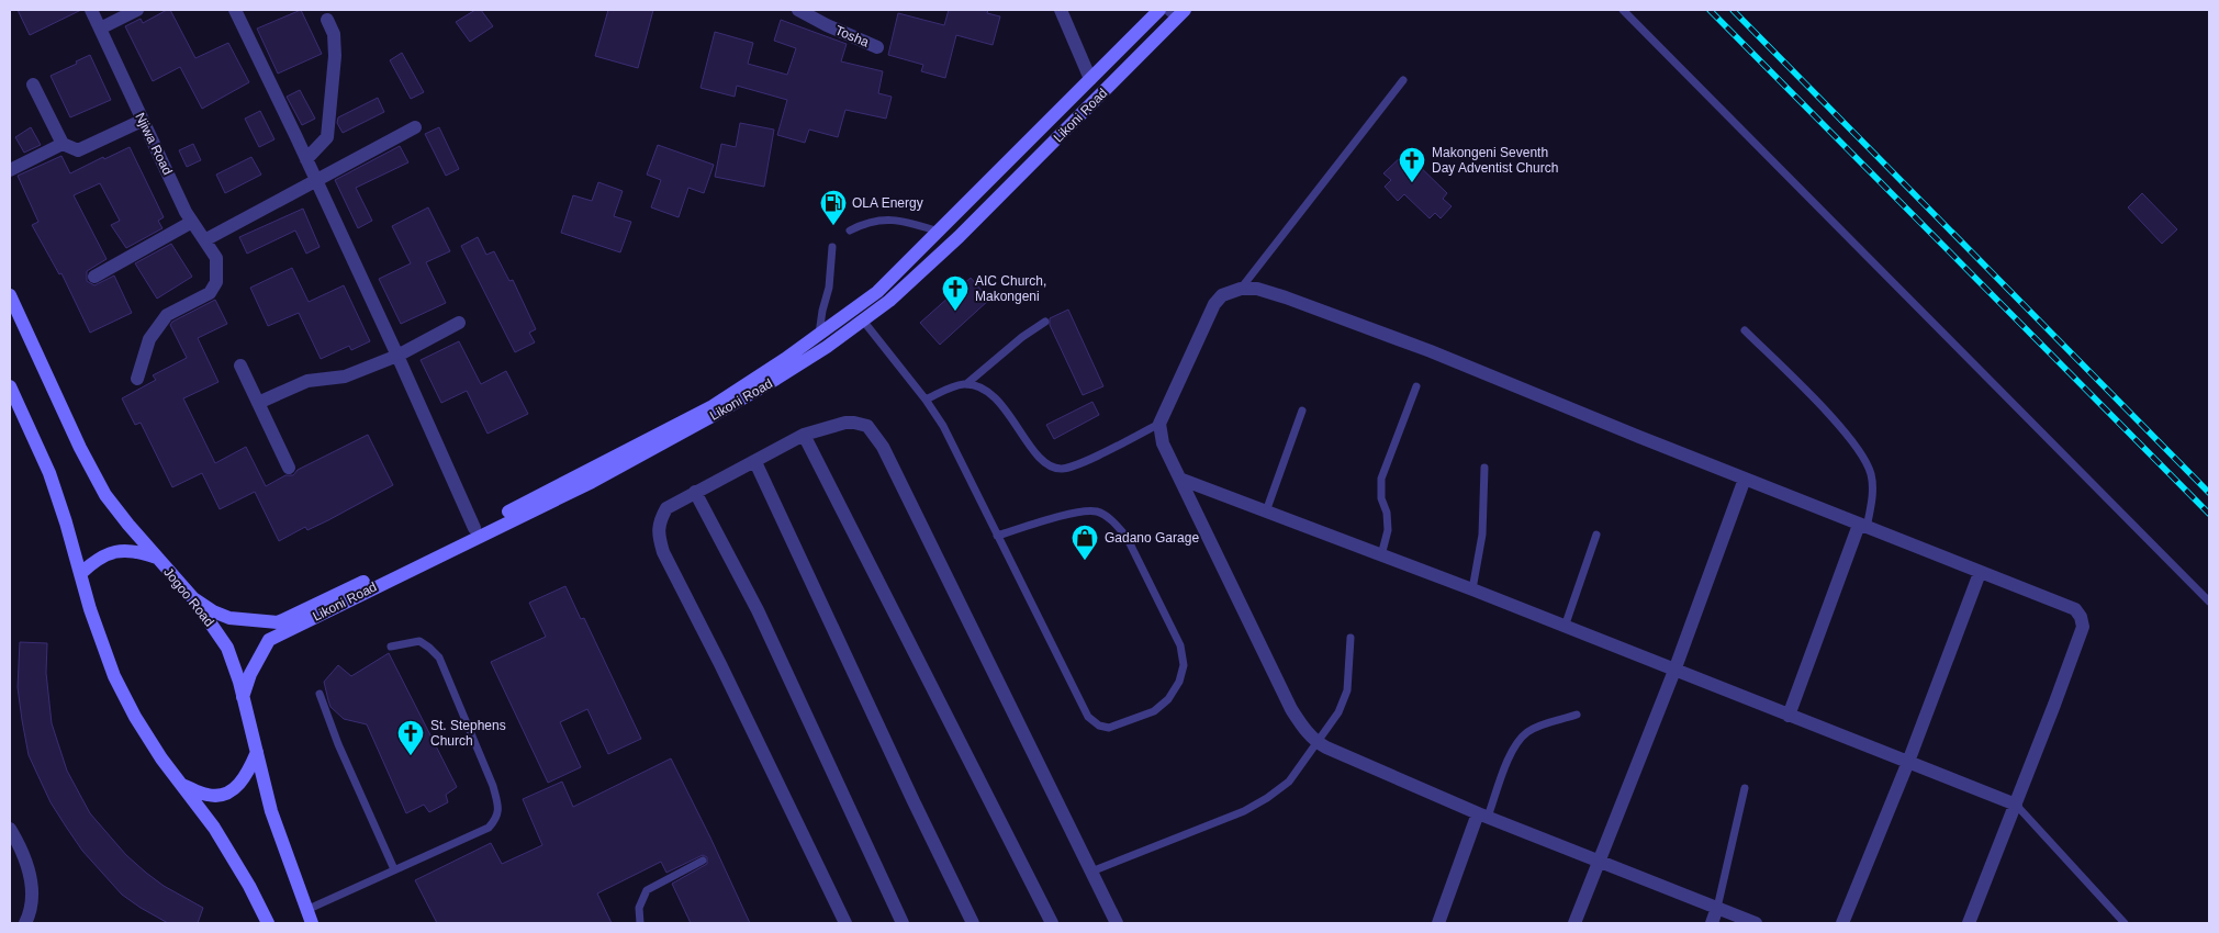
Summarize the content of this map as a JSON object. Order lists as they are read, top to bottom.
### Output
{
  "streets": {
    "street": [
      "Tosha",
      "Likoni Road",
      "Njiwa Road",
      "Jogoo Road"
    ]
  },
  "crossings": [
    ["Likoni Road", "Jogoo Road"]
  ],
  "places": {
    "church": ["Makongeni Seventh Day Adventist Church", "AIC Church, Makongeni", "St. Stephens Church"],
    "fuel station": ["OLA Energy"],
    "shop": ["Gadano Garage"]
  }
}
